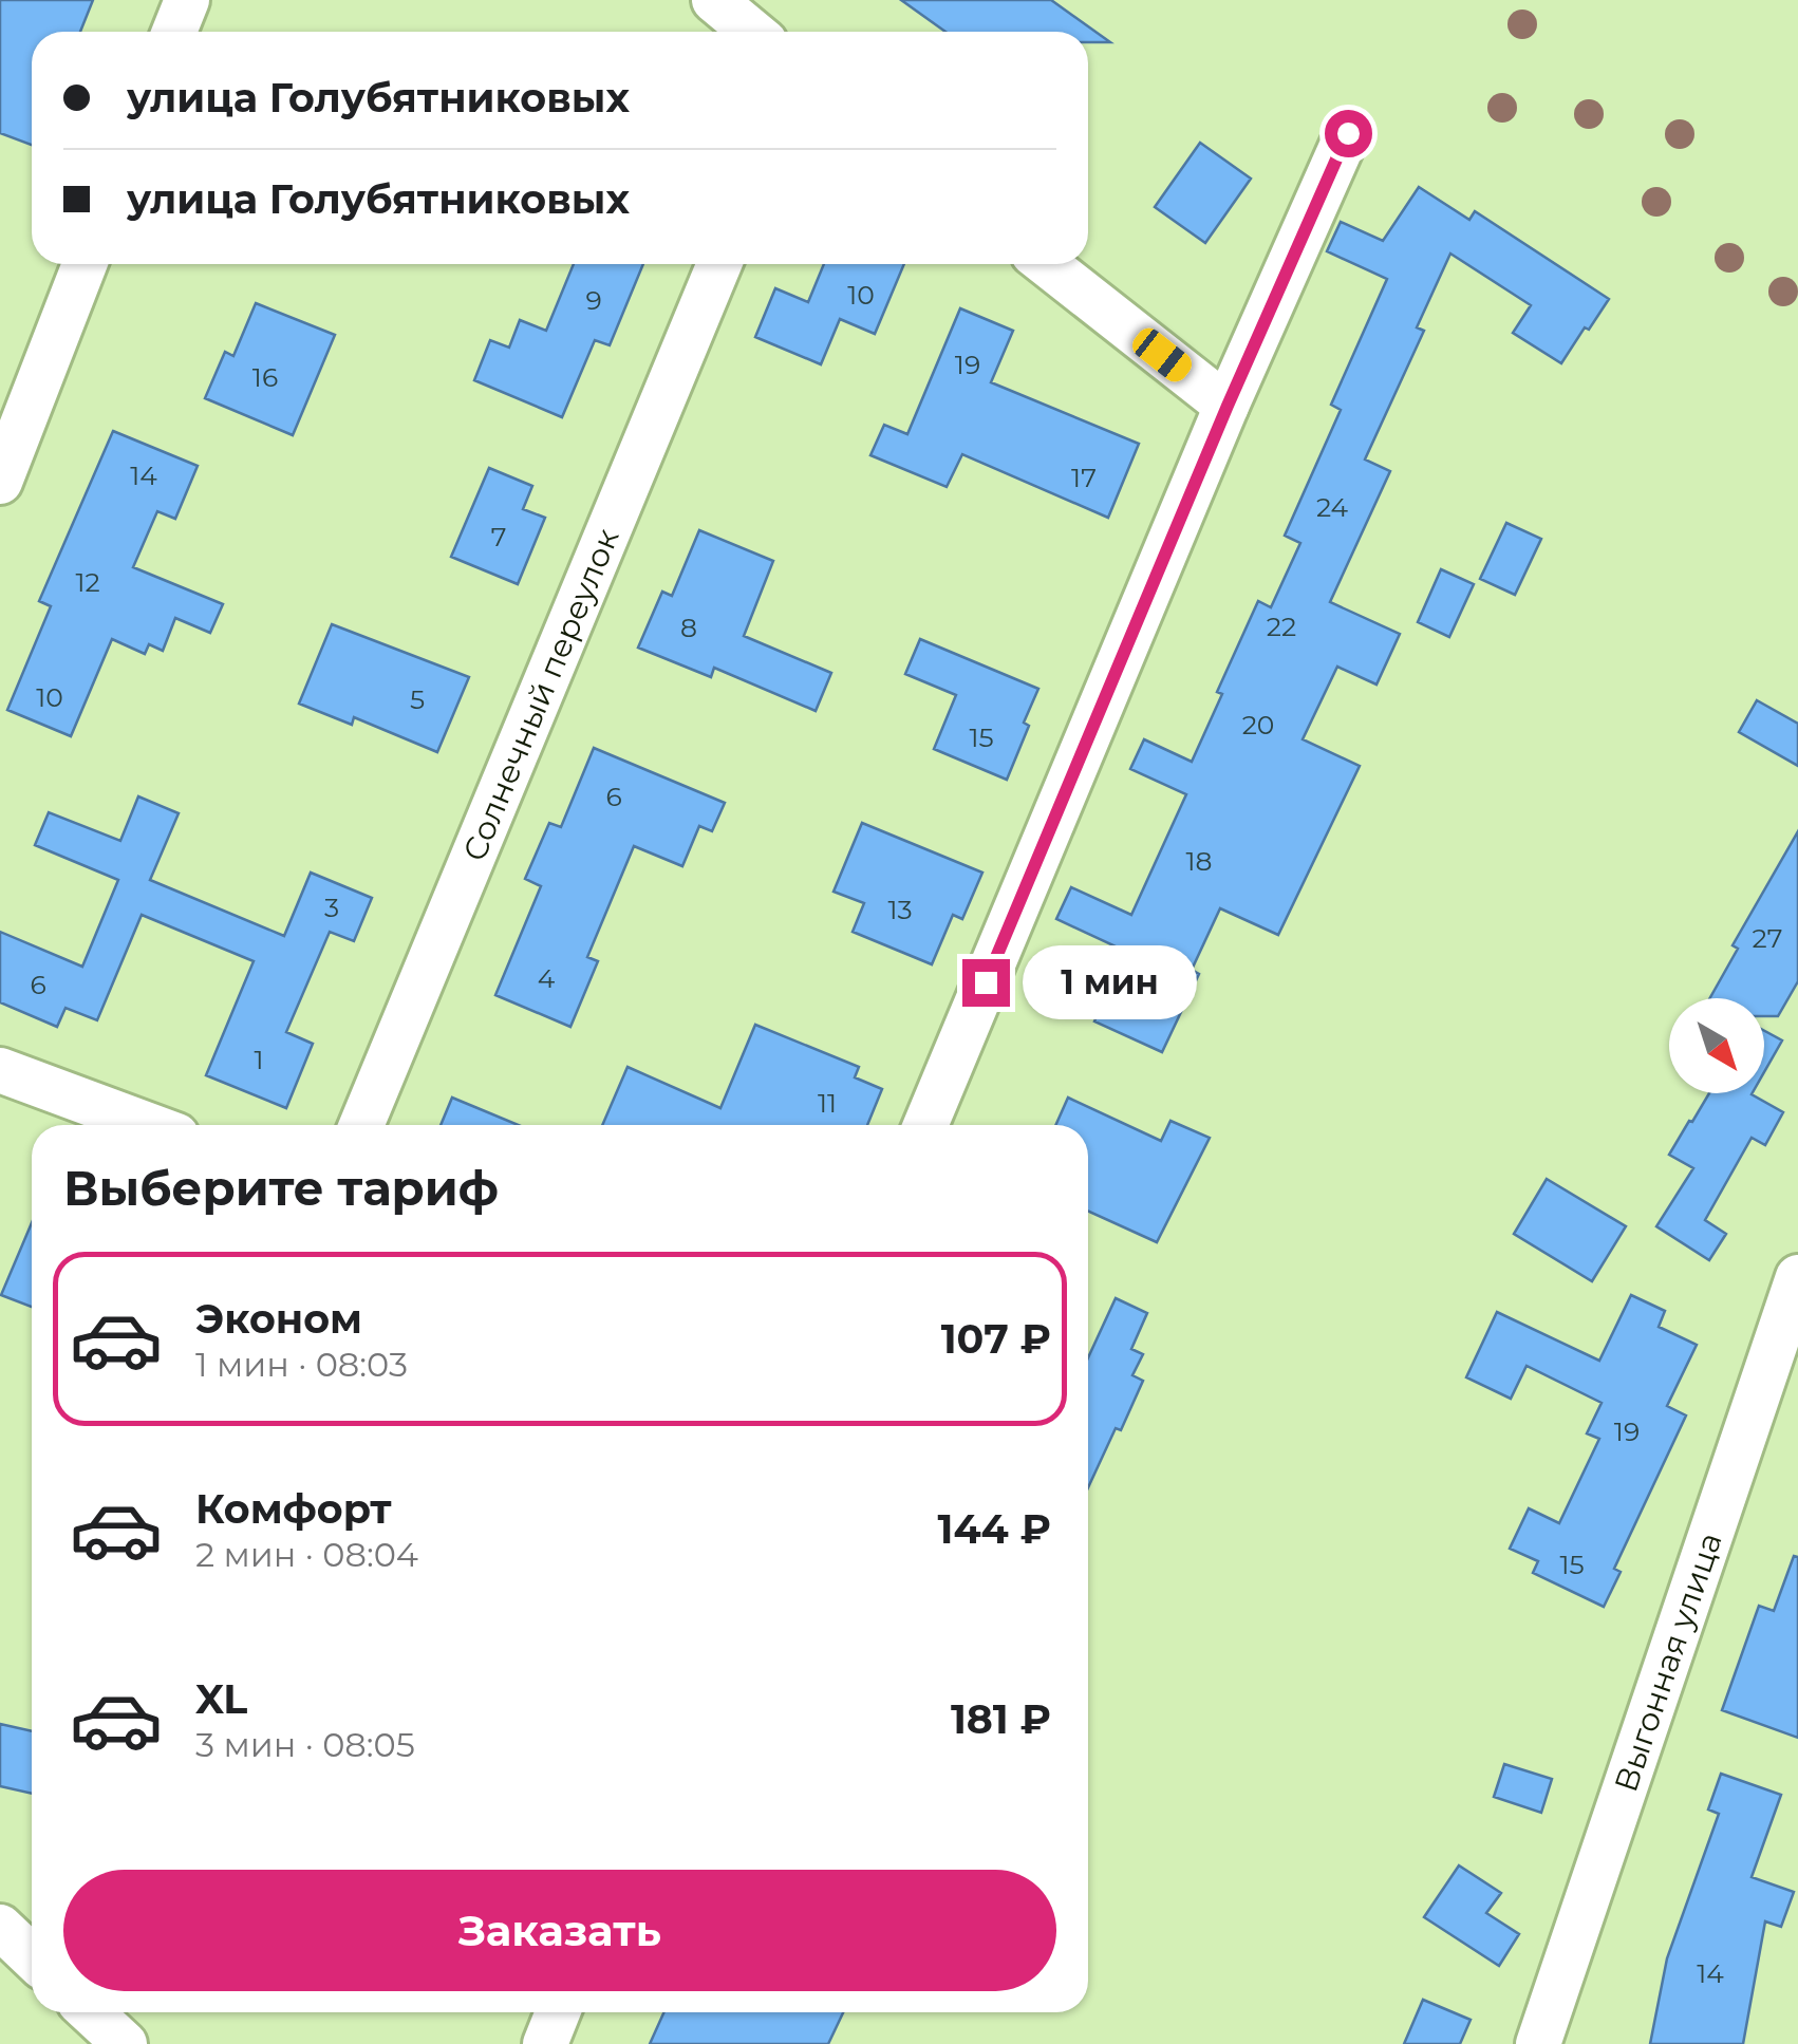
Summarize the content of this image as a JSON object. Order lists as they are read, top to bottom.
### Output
{
  "streets": {
    "street": ["Солнечный переулок", "Выгонная улица"]
  },
  "house_numbers": [
    "10",
    "9",
    "19",
    "16",
    "14",
    "17",
    "24",
    "7",
    "12",
    "22",
    "8",
    "10",
    "5",
    "20",
    "15",
    "6",
    "18",
    "3",
    "13",
    "27",
    "4",
    "6",
    "1",
    "11",
    "19",
    "15",
    "14"
  ],
  "north": "bottom right",
  "page": {
    "banner": ["улица Голубятниковых", "улица Голубятниковых"],
    "bubble": "1 мин",
    "heading": "Выберите тариф",
    "list": [
      {
        "name": "Эконом",
        "note": "1 мин · 08:03",
        "value": "107 ₽"
      },
      {
        "name": "Комфорт",
        "note": "2 мин · 08:04",
        "value": "144 ₽"
      },
      {
        "name": "XL",
        "note": "3 мин · 08:05",
        "value": "181 ₽"
      }
    ],
    "buttons": "Заказать"
  }
}
